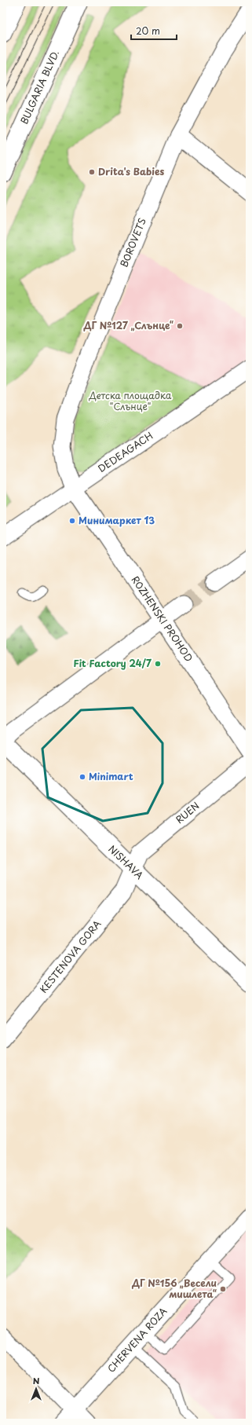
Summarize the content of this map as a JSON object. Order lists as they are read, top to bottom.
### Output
{
  "streets": {
    "street": [
      "BULGARIA BLVD.",
      "BOROVETS",
      "DEDEAGACH",
      "ROZHENSKI PROHOD",
      "RUEN",
      "NISHAVA",
      "KESTENOVA GORA",
      "CHERVENA ROZA"
    ]
  },
  "crossings": [
    ["BOROVETS", "DEDEAGACH"],
    ["BOROVETS", "ROZHENSKI PROHOD"],
    ["DEDEAGACH", "ROZHENSKI PROHOD"],
    ["RUEN", "NISHAVA"],
    ["RUEN", "KESTENOVA GORA"],
    ["NISHAVA", "KESTENOVA GORA"]
  ],
  "parks": ["Детска площадка \"Слънце\""],
  "places": [
    "Drita's Babies",
    "ДГ №127 „Слънце“",
    "Минимаркет 13",
    "Fit Factory 24/7",
    "Minimart",
    "ДГ №156 „Весели мишлета“"
  ],
  "scale_bar": "20 m",
  "north": "top"
}
